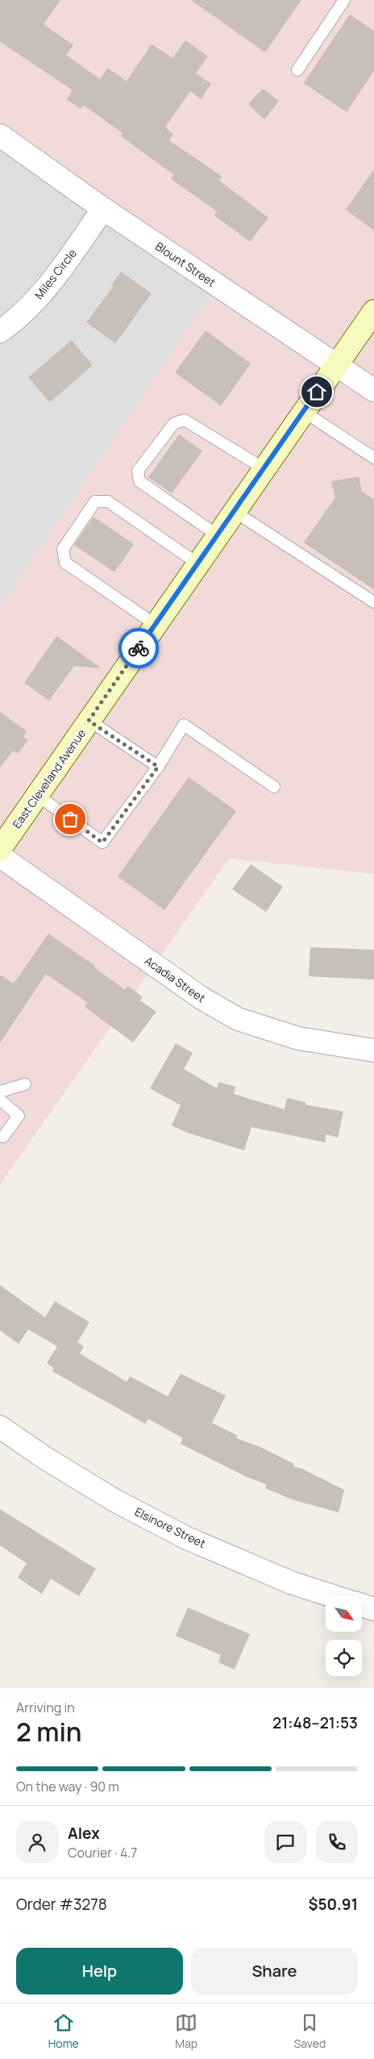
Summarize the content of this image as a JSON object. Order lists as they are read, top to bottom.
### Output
{
  "streets": {
    "main road": ["East Cleveland Avenue"],
    "street": [
      "Blount Street",
      "Miles Circle",
      "Acadia Street",
      "Elsinore Street"
    ]
  },
  "crossings": [
    ["Blount Street", "Miles Circle"],
    ["Blount Street", "East Cleveland Avenue"]
  ],
  "north": "bottom right",
  "page": {
    "heading": ["2 min", "Arriving in", "21:48–21:53"],
    "panel": [
      "Alex",
      "Courier · 4.7",
      "Order #3278",
      "$50.91"
    ],
    "bar": "On the way · 90 m",
    "buttons": ["Help", "Share"],
    "tabs": ["Home", "Map", "Saved"]
  }
}
